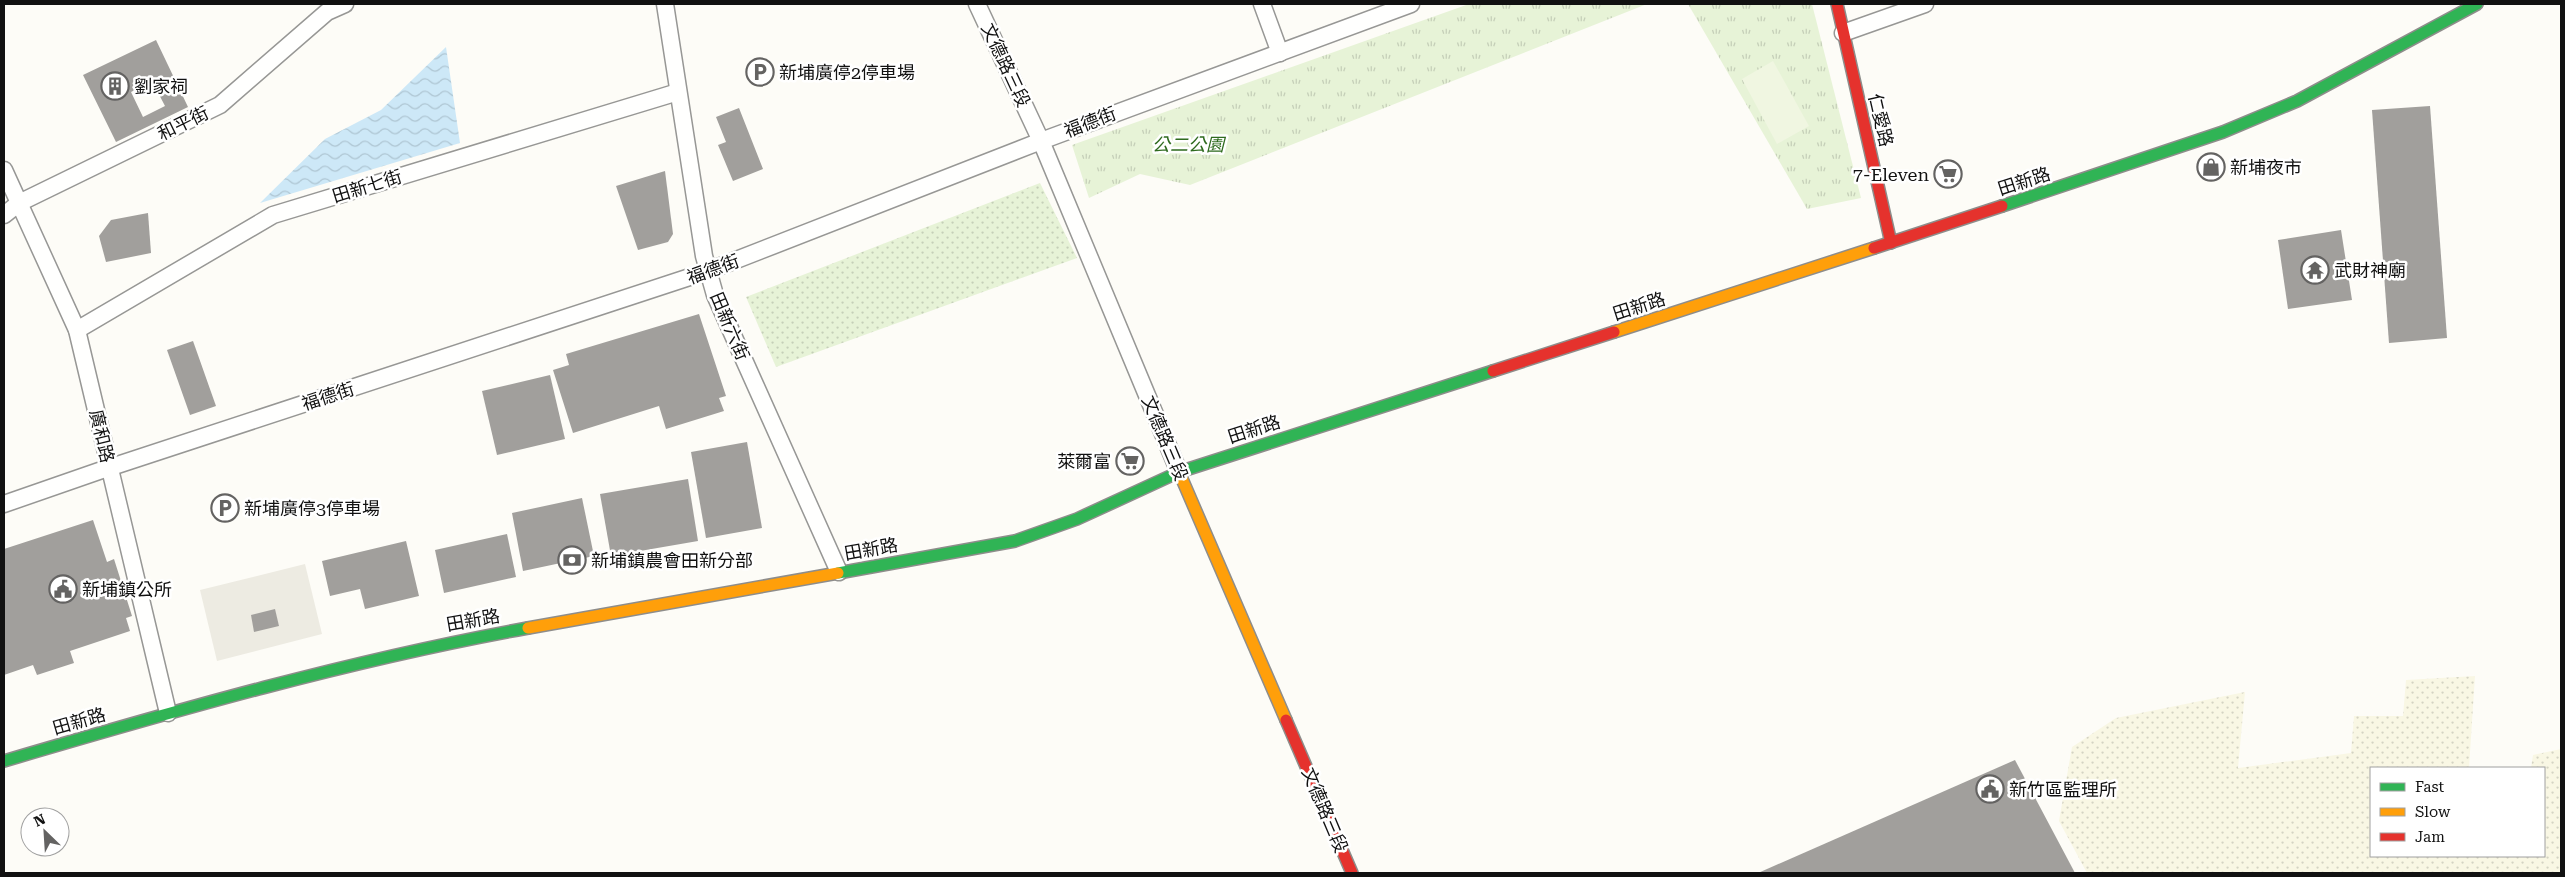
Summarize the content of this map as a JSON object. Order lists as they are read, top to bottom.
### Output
{
  "streets": {
    "main road": ["文德路三段", "仁愛路", "田新路"],
    "street": [
      "福德街",
      "和平街",
      "田新七街",
      "田新六街",
      "廣和路"
    ]
  },
  "crossings": [
    ["文德路三段", "福德街"],
    ["文德路三段", "田新路"],
    ["仁愛路", "田新路"],
    ["福德街", "田新六街"],
    ["福德街", "廣和路"],
    ["和平街", "廣和路"],
    ["田新路", "田新六街"],
    ["田新路", "廣和路"],
    ["田新七街", "田新六街"],
    ["田新七街", "廣和路"]
  ],
  "parks": ["公二公園"],
  "places": {
    "parking": ["新埔廣停2停車場", "新埔廣停3停車場"],
    "building": ["劉家祠"],
    "shop": ["新埔夜市"],
    "supermarket": ["7-Eleven", "萊爾富"],
    "temple": ["武財神廟"],
    "bank": ["新埔鎮農會田新分部"],
    "public building": ["新埔鎮公所", "新竹區監理所"]
  },
  "legend": ["Fast", "Slow", "Jam"],
  "north": "top left"
}
